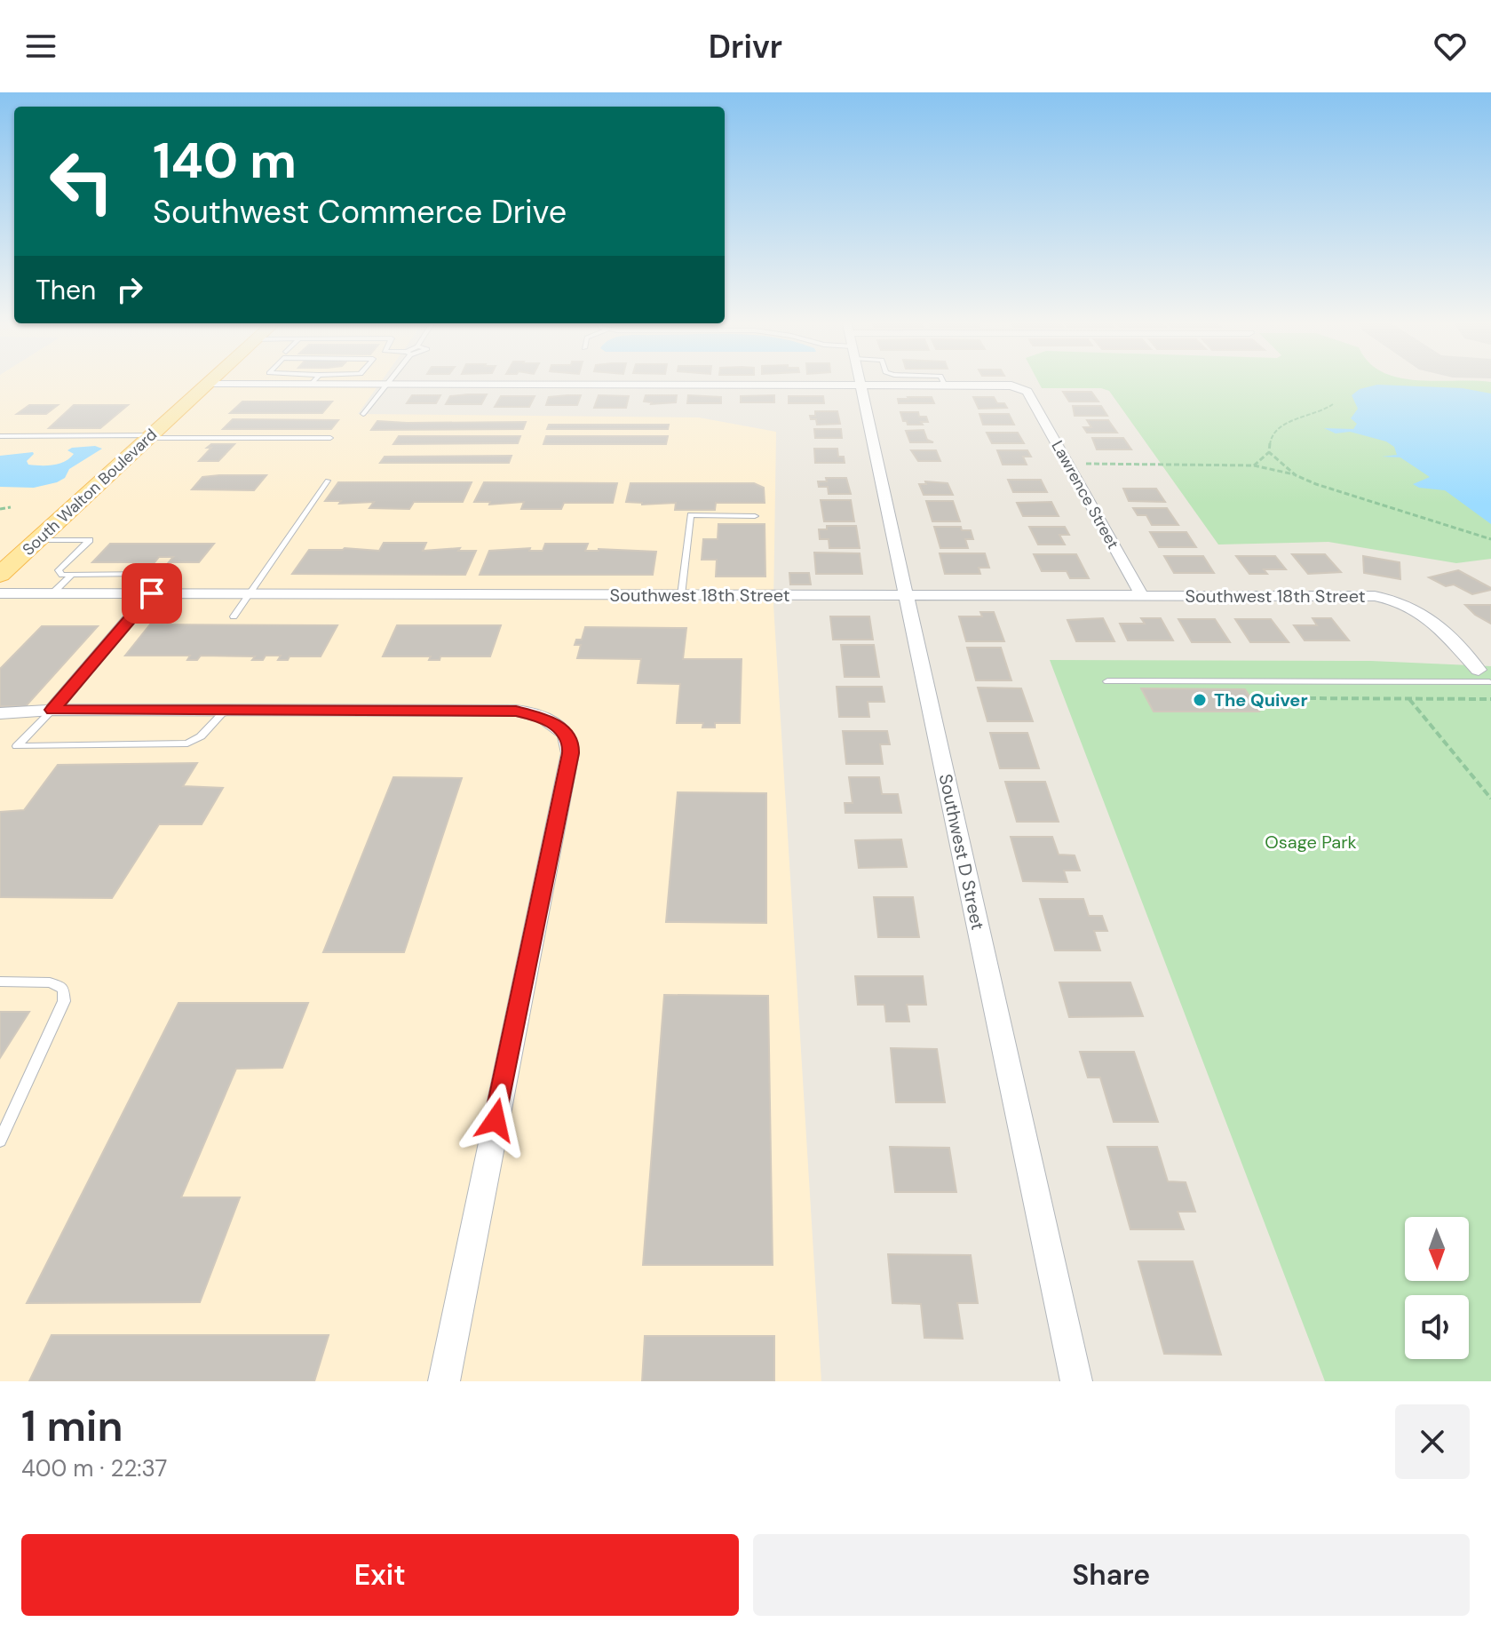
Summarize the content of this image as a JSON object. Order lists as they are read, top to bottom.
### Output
{
  "streets": {
    "main road": ["South Walton Boulevard"],
    "street": ["Lawrence Street", "Southwest 18th Street", "Southwest D Street"]
  },
  "crossings": [
    ["South Walton Boulevard", "Lawrence Street"],
    ["Lawrence Street", "Southwest 18th Street"],
    ["Lawrence Street", "Southwest D Street"],
    ["Southwest 18th Street", "Southwest D Street"]
  ],
  "parks": ["Osage Park"],
  "places": ["The Quiver"],
  "north": "bottom",
  "page": {
    "header": "Drivr",
    "turn": ["140 m", "Southwest Commerce Drive"],
    "then": "Then",
    "heading": ["1 min", "400 m · 22:37"],
    "buttons": ["Exit", "Share"]
  }
}
